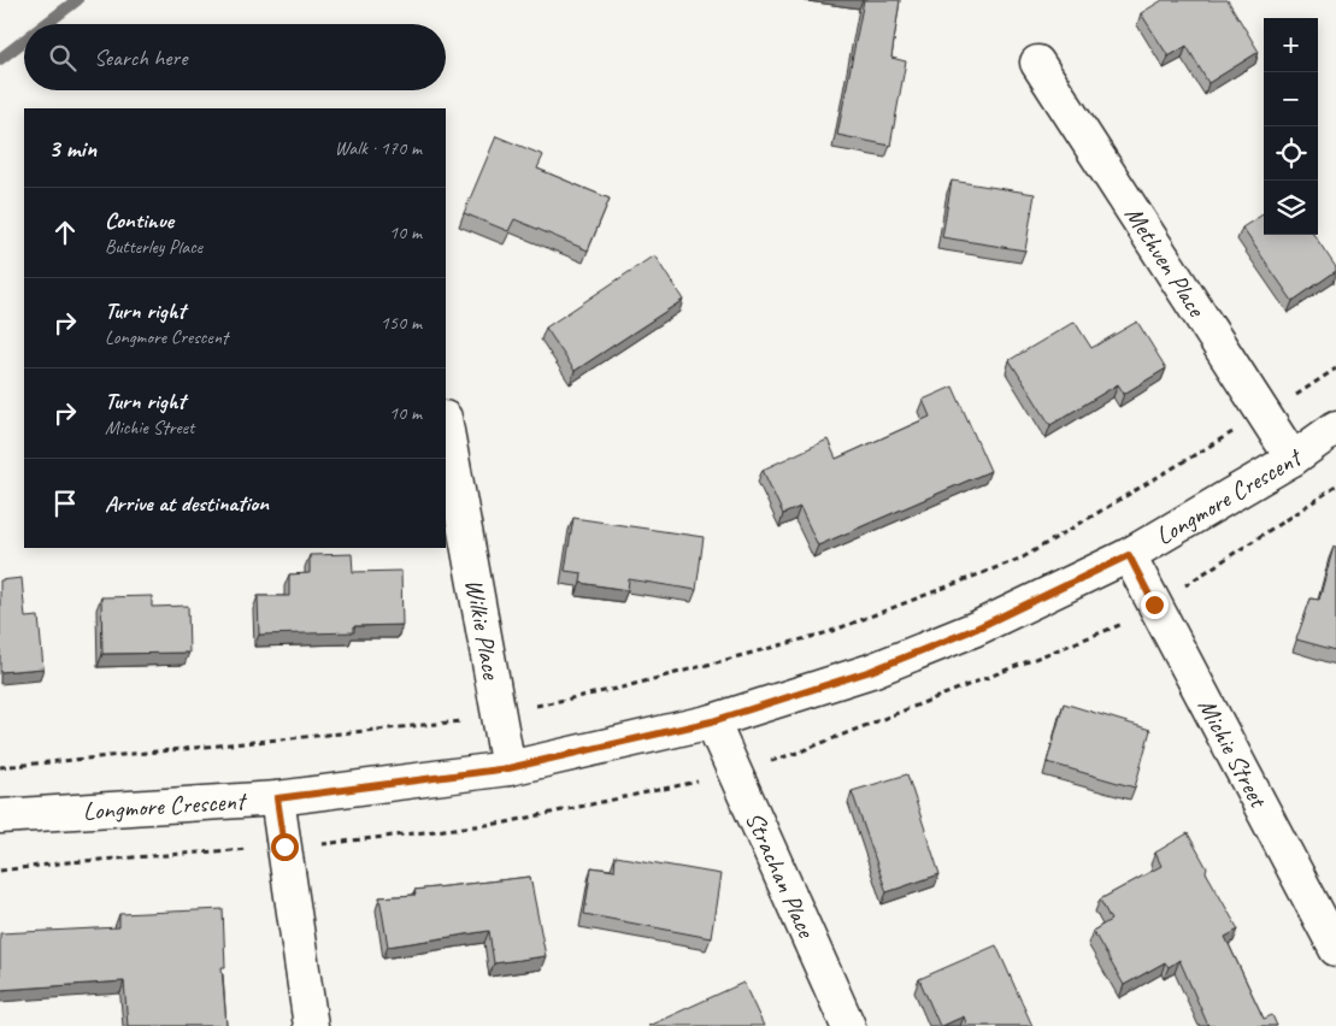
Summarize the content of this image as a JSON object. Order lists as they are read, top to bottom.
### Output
{
  "streets": {
    "street": [
      "Methven Place",
      "Longmore Crescent",
      "Wilkie Place",
      "Michie Street",
      "Strachan Place"
    ]
  },
  "crossings": [
    ["Methven Place", "Longmore Crescent"],
    ["Longmore Crescent", "Wilkie Place"],
    ["Longmore Crescent", "Michie Street"],
    ["Longmore Crescent", "Strachan Place"]
  ],
  "page": {
    "map_buttons": ["+", "−"],
    "search": "Search here",
    "heading": ["3 min", "Walk · 170 m"],
    "list": [
      ["Continue", "Butterley Place", "10 m"],
      ["Turn right", "Longmore Crescent", "150 m"],
      ["Turn right", "Michie Street", "10 m"],
      "Arrive at destination"
    ]
  }
}
